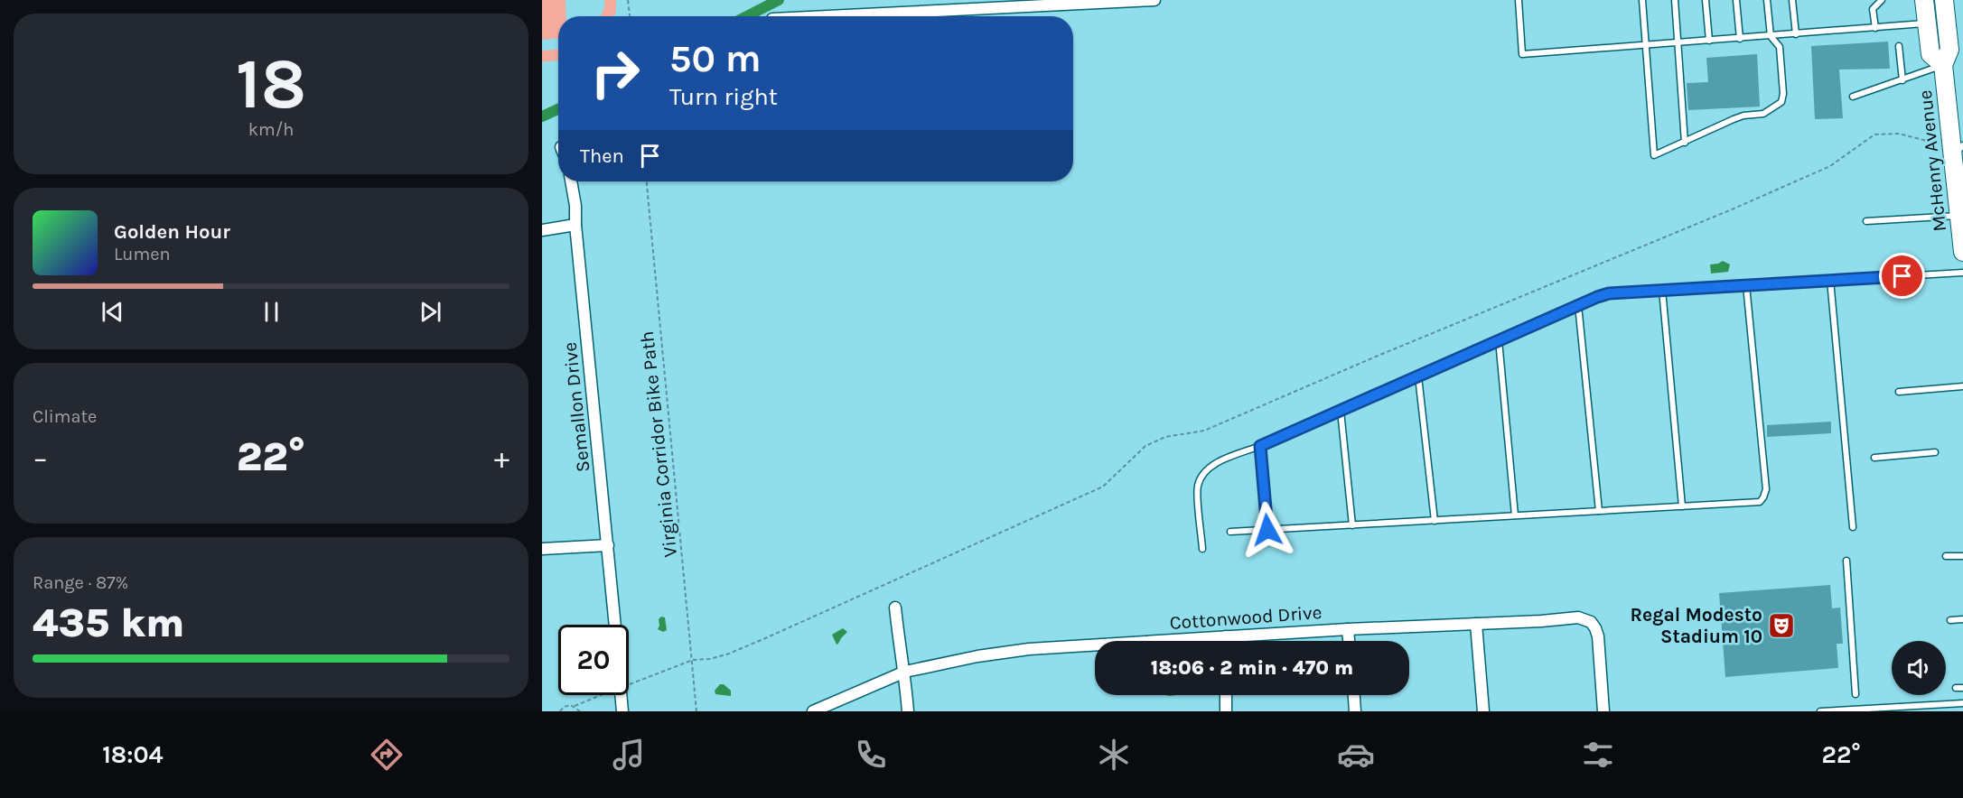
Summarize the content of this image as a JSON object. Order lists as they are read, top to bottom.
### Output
{
  "streets": {
    "main road": ["McHenry Avenue"],
    "street": ["Semallon Drive", "Cottonwood Drive"],
    "path": ["Virginia Corridor Bike Path"]
  },
  "places": {
    "theatre": ["Regal Modesto Stadium 10"]
  },
  "page": {
    "tile": [
      ["18", "km/h"],
      "Climate",
      ["Range · 87%", "435 km"]
    ],
    "turn": ["50 m", "Turn right"],
    "then": "Then",
    "song": ["Golden Hour", "Lumen"],
    "heat": ["−", "22°", "+"],
    "limit": "20",
    "trip": "18:06 · 2 min · 470 m",
    "tabs": ["18:04", "22°"]
  }
}
